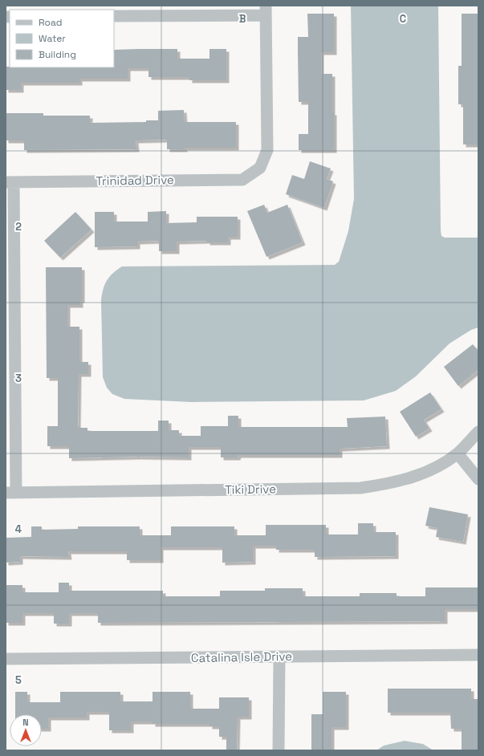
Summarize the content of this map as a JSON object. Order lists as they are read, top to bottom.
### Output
{
  "streets": {
    "street": ["Trinidad Drive", "Tiki Drive", "Catalina Isle Drive"]
  },
  "legend": ["Road", "Water", "Building"],
  "north": "top",
  "grid": {
    "columns": ["B", "C"],
    "rows": [
      "2",
      "3",
      "4",
      "5"
    ]
  }
}
